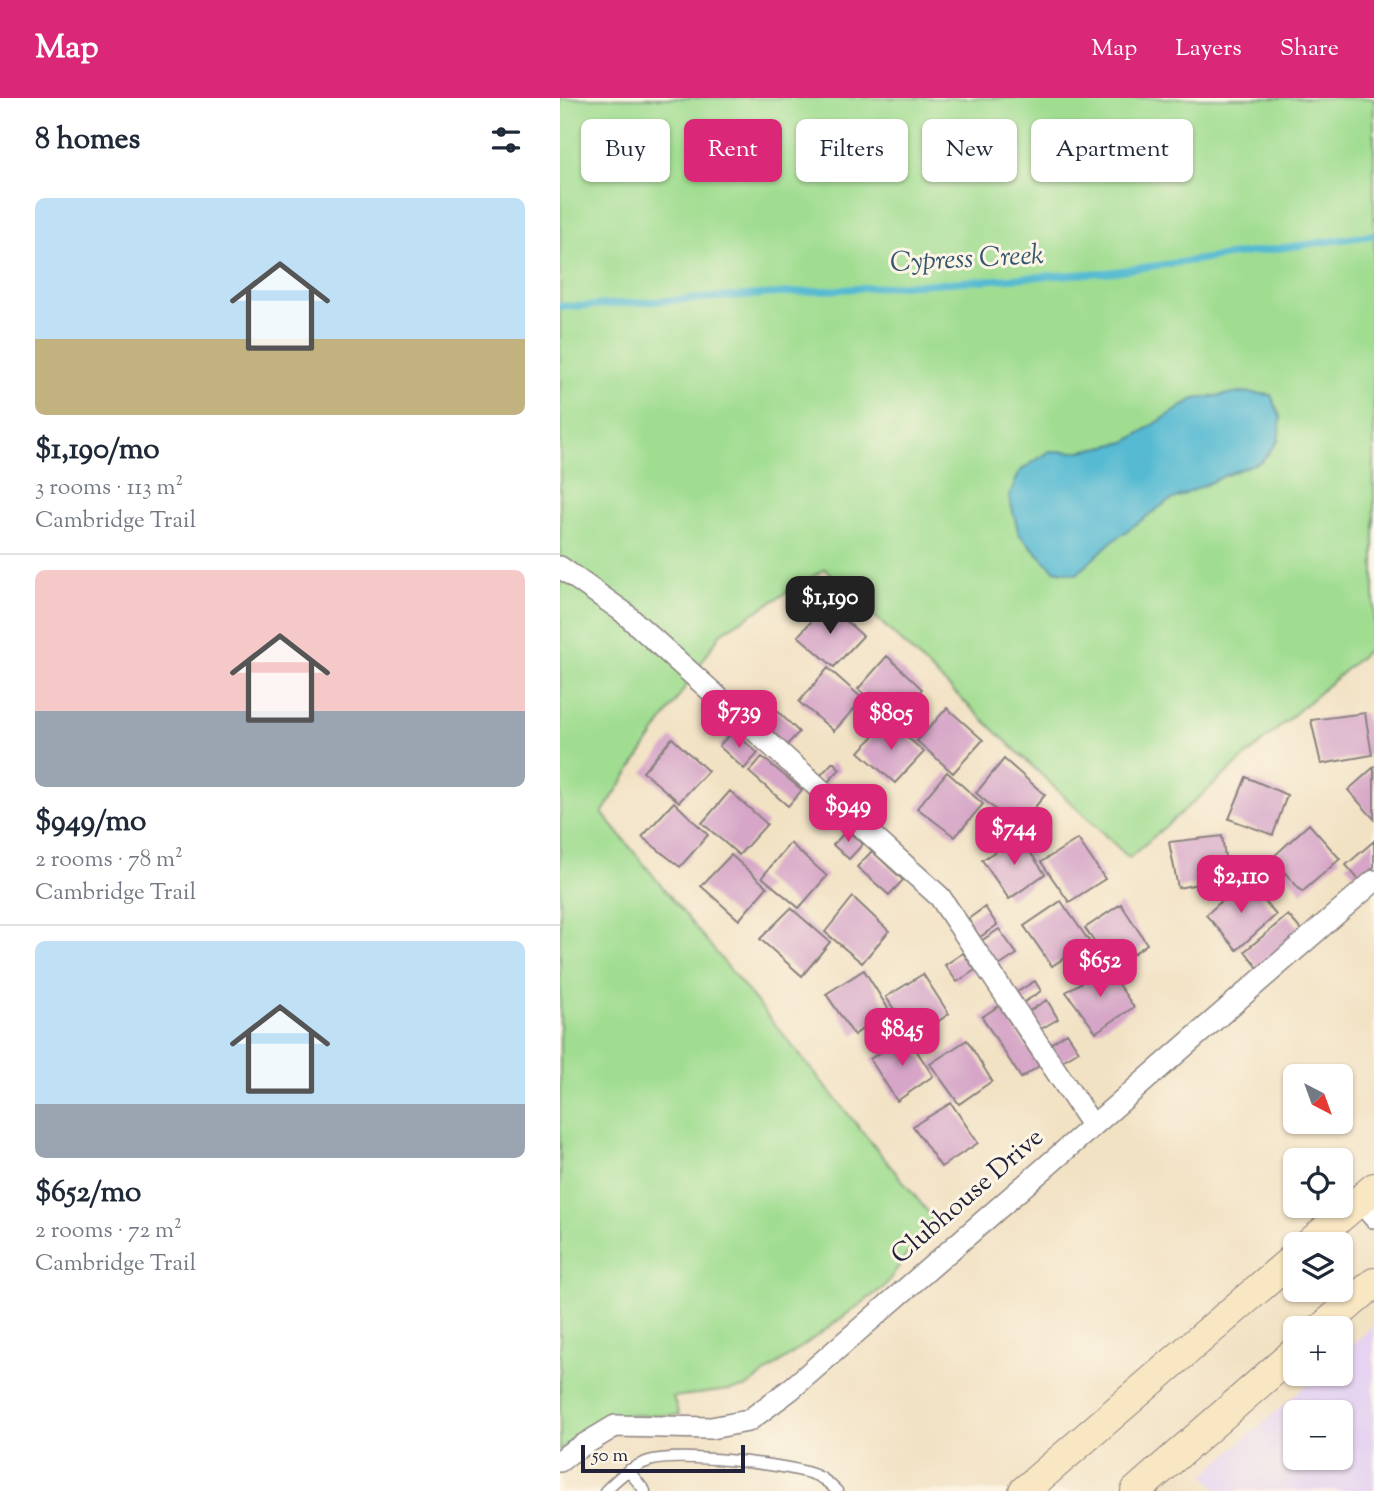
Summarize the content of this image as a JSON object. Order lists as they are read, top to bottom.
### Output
{
  "streets": {
    "street": ["Clubhouse Drive"]
  },
  "water": ["Cypress Creek"],
  "scale_bar": "50 m",
  "north": "bottom right",
  "page": {
    "header": "Map",
    "nav": ["Map", "Layers", "Share"],
    "heading": "8 homes",
    "chip": [
      "Buy",
      "Rent",
      "Filters",
      "New",
      "Apartment"
    ],
    "list": [
      {
        "name": "$1,190/mo",
        "note": "3 rooms · 113 m² · Cambridge Trail"
      },
      {
        "name": "$949/mo",
        "note": "2 rooms · 78 m² · Cambridge Trail"
      },
      {
        "name": "$652/mo",
        "note": "2 rooms · 72 m² · Cambridge Trail"
      }
    ],
    "price": [
      "$1,190",
      "$739",
      "$805",
      "$949",
      "$744",
      "$2,110",
      "$652",
      "$845"
    ],
    "map_buttons": ["+", "−"],
    "scale": "50 m"
  }
}
